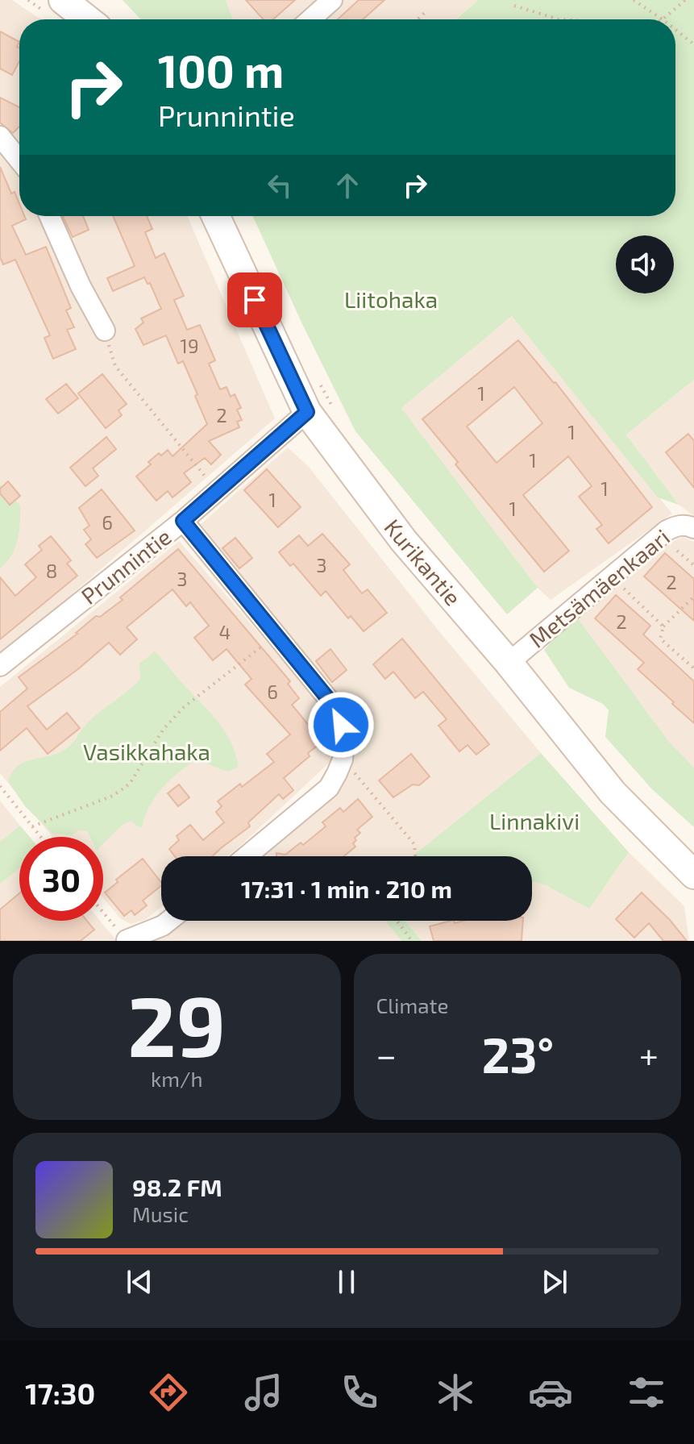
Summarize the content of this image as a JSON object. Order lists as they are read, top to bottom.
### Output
{
  "streets": {
    "main road": ["Kurikantie"],
    "street": ["Prunnintie", "Metsämäenkaari"]
  },
  "crossings": [
    ["Kurikantie", "Prunnintie"],
    ["Kurikantie", "Metsämäenkaari"]
  ],
  "parks": ["Liitohaka", "Vasikkahaka", "Linnakivi"],
  "house_numbers": [
    "19",
    "1",
    "2",
    "1",
    "1",
    "1",
    "1",
    "1",
    "6",
    "3",
    "8",
    "3",
    "2",
    "2",
    "4",
    "6"
  ],
  "page": {
    "turn": ["100 m", "Prunnintie"],
    "limit": "30",
    "trip": "17:31 · 1 min · 210 m",
    "tile": [
      ["29", "km/h"],
      "Climate"
    ],
    "heat": ["−", "23°", "+"],
    "song": ["98.2 FM", "Music"],
    "tabs": "17:30"
  }
}
